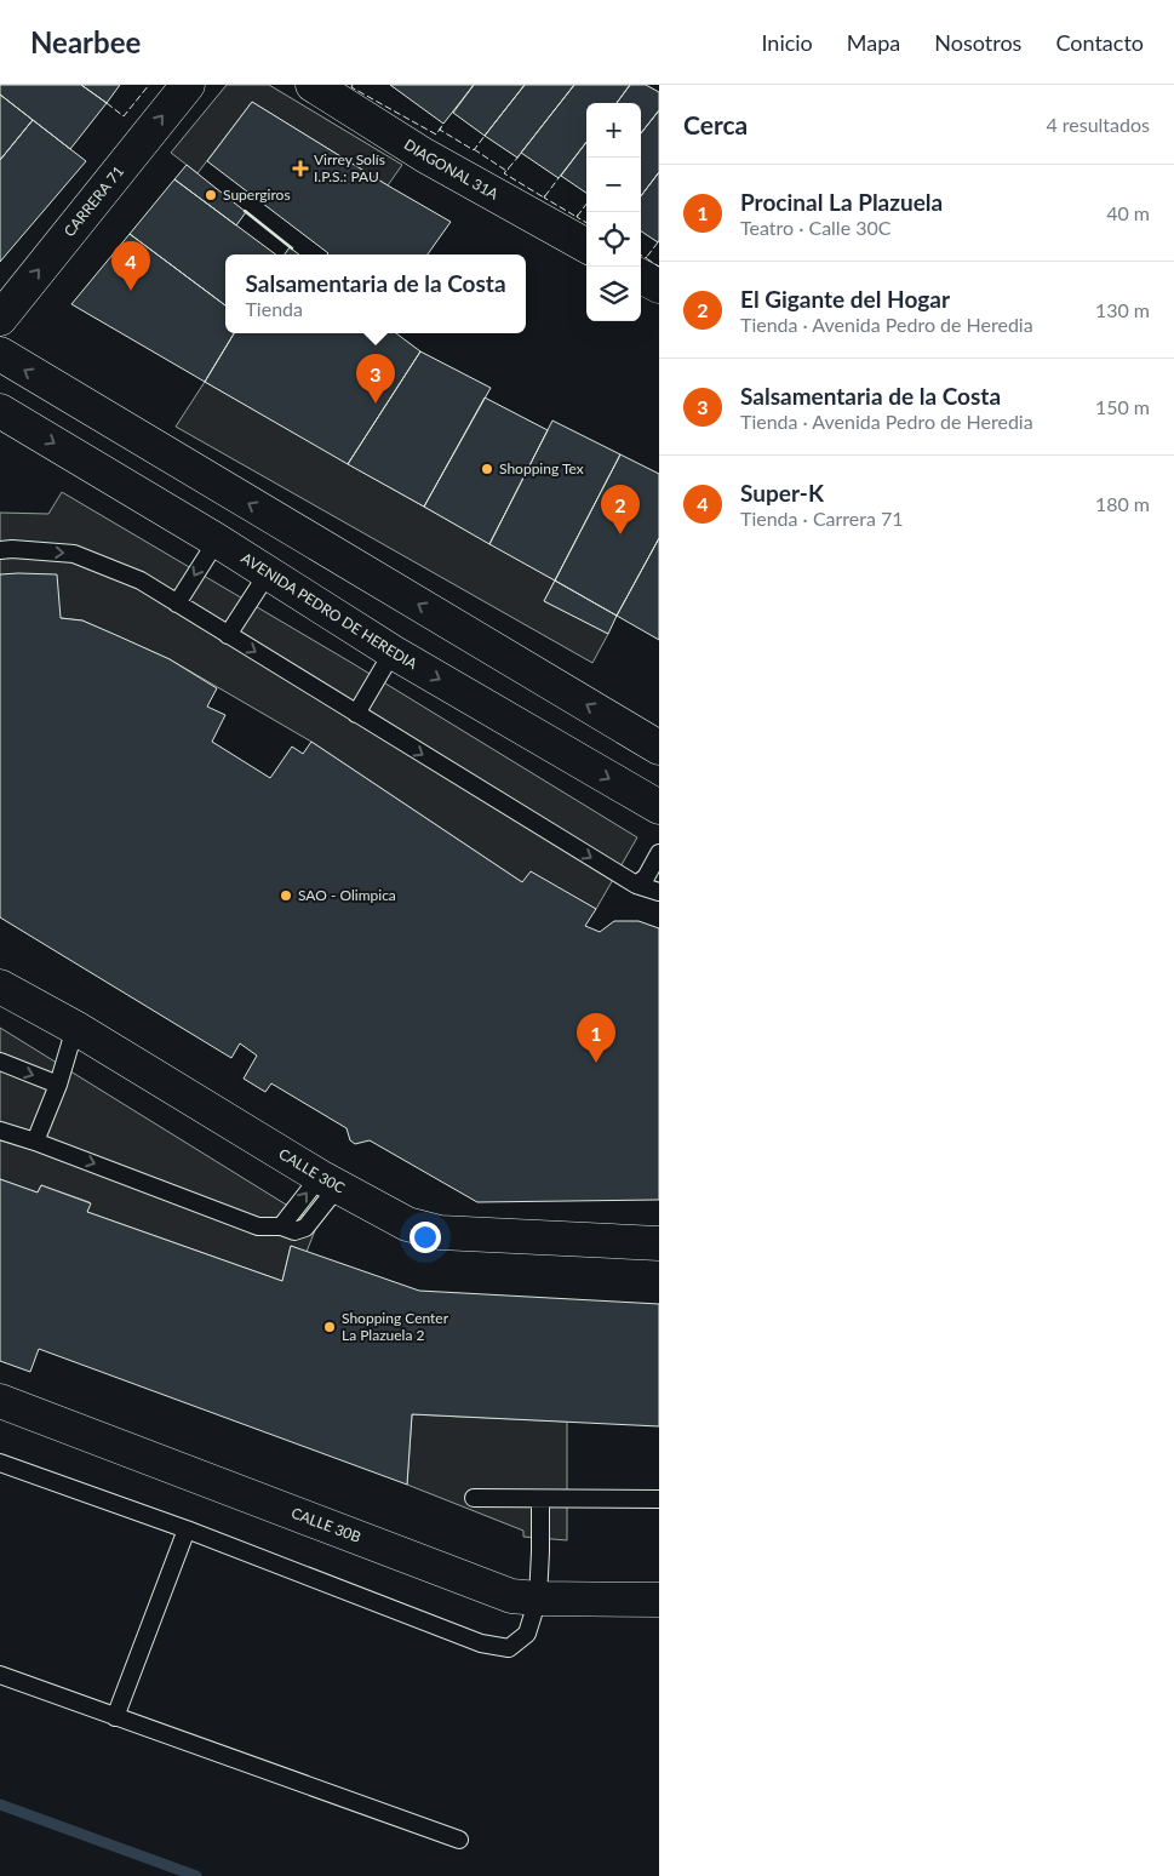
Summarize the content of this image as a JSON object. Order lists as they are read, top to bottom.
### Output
{
  "streets": {
    "main road": [
      "DIAGONAL 31A",
      "CARRERA 71",
      "AVENIDA PEDRO DE HEREDIA",
      "CALLE 30C",
      "CALLE 30B"
    ]
  },
  "one_way": ["CARRERA 71"],
  "places": {
    "health": ["Virrey Solís I.P.S.: PAU"],
    "other": [
      "Supergiros",
      "Shopping Tex",
      "SAO - Olimpica",
      "Shopping Center La Plazuela 2"
    ]
  },
  "page": {
    "header": "Nearbee",
    "nav": [
      "Inicio",
      "Mapa",
      "Nosotros",
      "Contacto"
    ],
    "heading": ["Cerca", "4 resultados"],
    "map_buttons": ["+", "−"],
    "list": [
      {
        "mark": "1",
        "name": "Procinal La Plazuela",
        "note": "Teatro · Calle 30C",
        "value": "40 m"
      },
      {
        "mark": "2",
        "name": "El Gigante del Hogar",
        "note": "Tienda · Avenida Pedro de Heredia",
        "value": "130 m"
      },
      {
        "mark": "3",
        "name": "Salsamentaria de la Costa",
        "note": "Tienda · Avenida Pedro de Heredia",
        "value": "150 m"
      },
      {
        "mark": "4",
        "name": "Super-K",
        "note": "Tienda · Carrera 71",
        "value": "180 m"
      }
    ],
    "pins": [
      "4",
      "3",
      "2",
      "1"
    ],
    "popup": ["Salsamentaria de la Costa", "Tienda"]
  }
}
